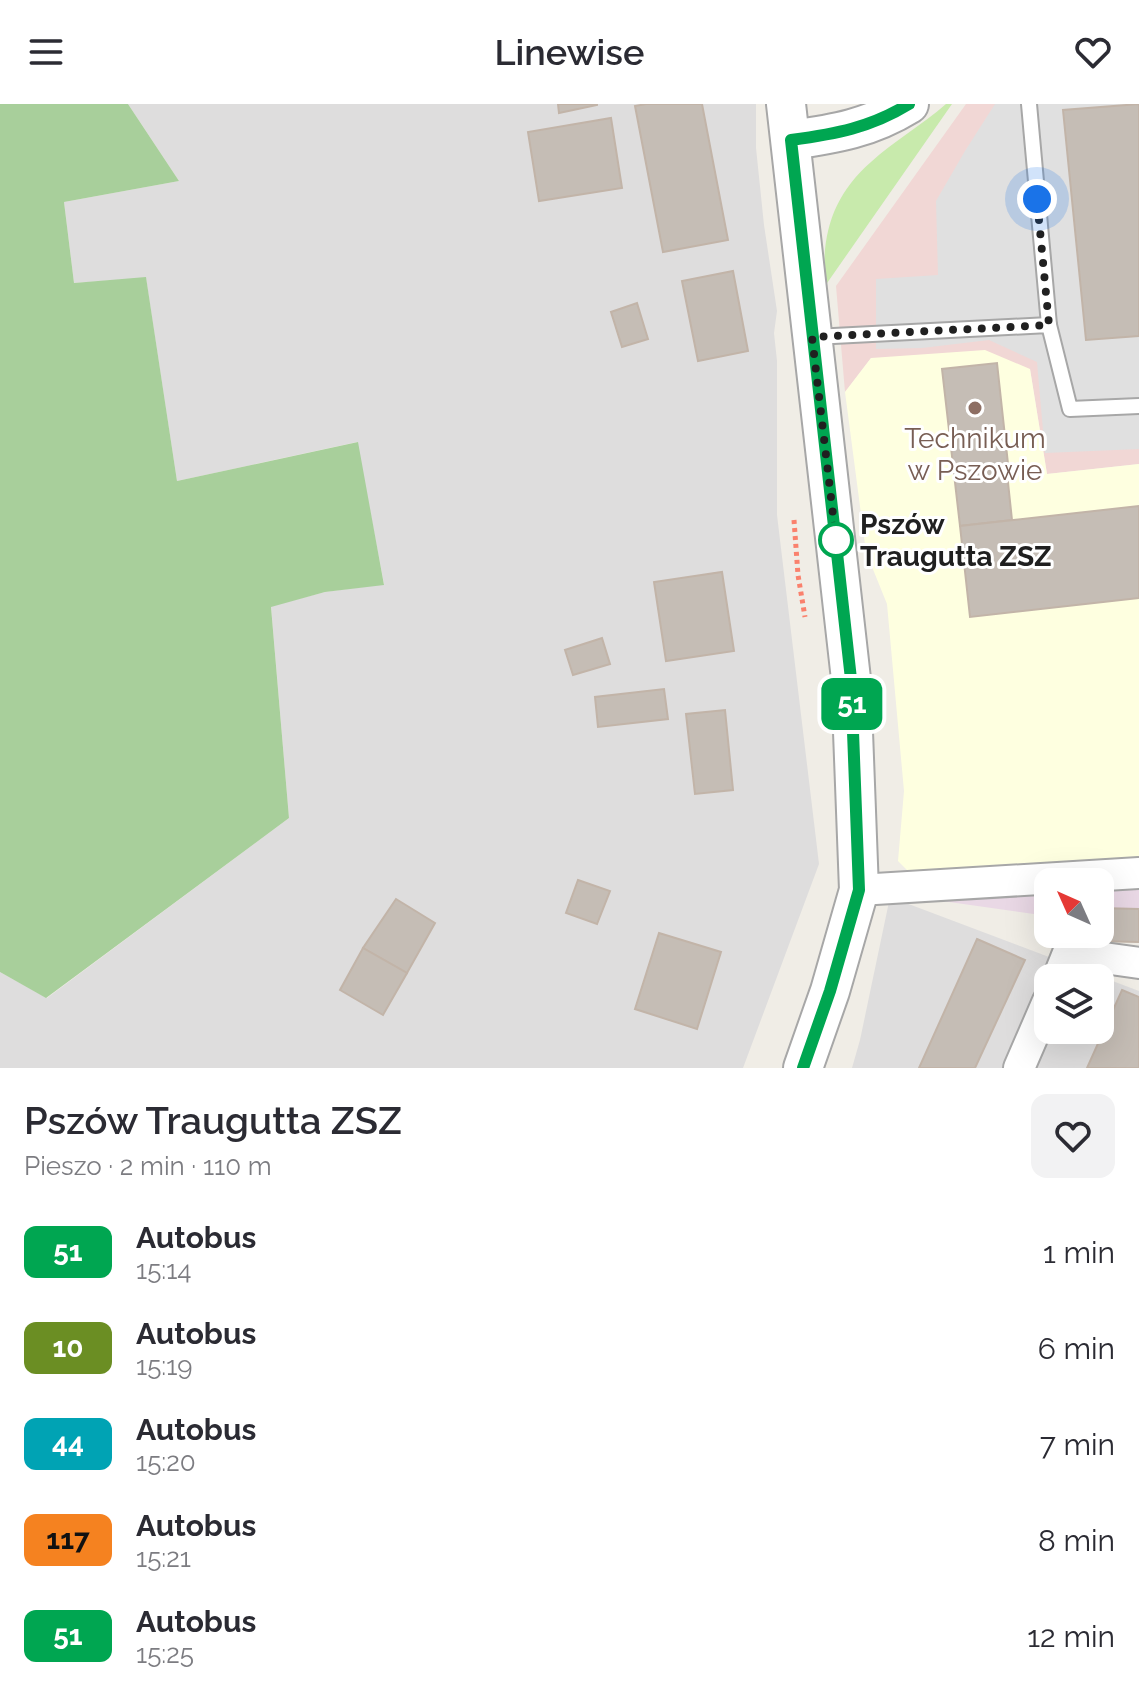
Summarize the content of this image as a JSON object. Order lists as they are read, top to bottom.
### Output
{
  "places": ["Technikum w Pszowie", "Pszów Traugutta ZSZ"],
  "lines": ["bus line 51"],
  "north": "top left",
  "page": {
    "header": "Linewise",
    "on_map": "51",
    "heading": ["Pszów Traugutta ZSZ", "Pieszo · 2 min · 110 m"],
    "list": [
      {
        "mark": "51",
        "name": "Autobus",
        "note": "15:14",
        "value": "1 min"
      },
      {
        "mark": "10",
        "name": "Autobus",
        "note": "15:19",
        "value": "6 min"
      },
      {
        "mark": "44",
        "name": "Autobus",
        "note": "15:20",
        "value": "7 min"
      },
      {
        "mark": "117",
        "name": "Autobus",
        "note": "15:21",
        "value": "8 min"
      },
      {
        "mark": "51",
        "name": "Autobus",
        "note": "15:25",
        "value": "12 min"
      }
    ]
  }
}
